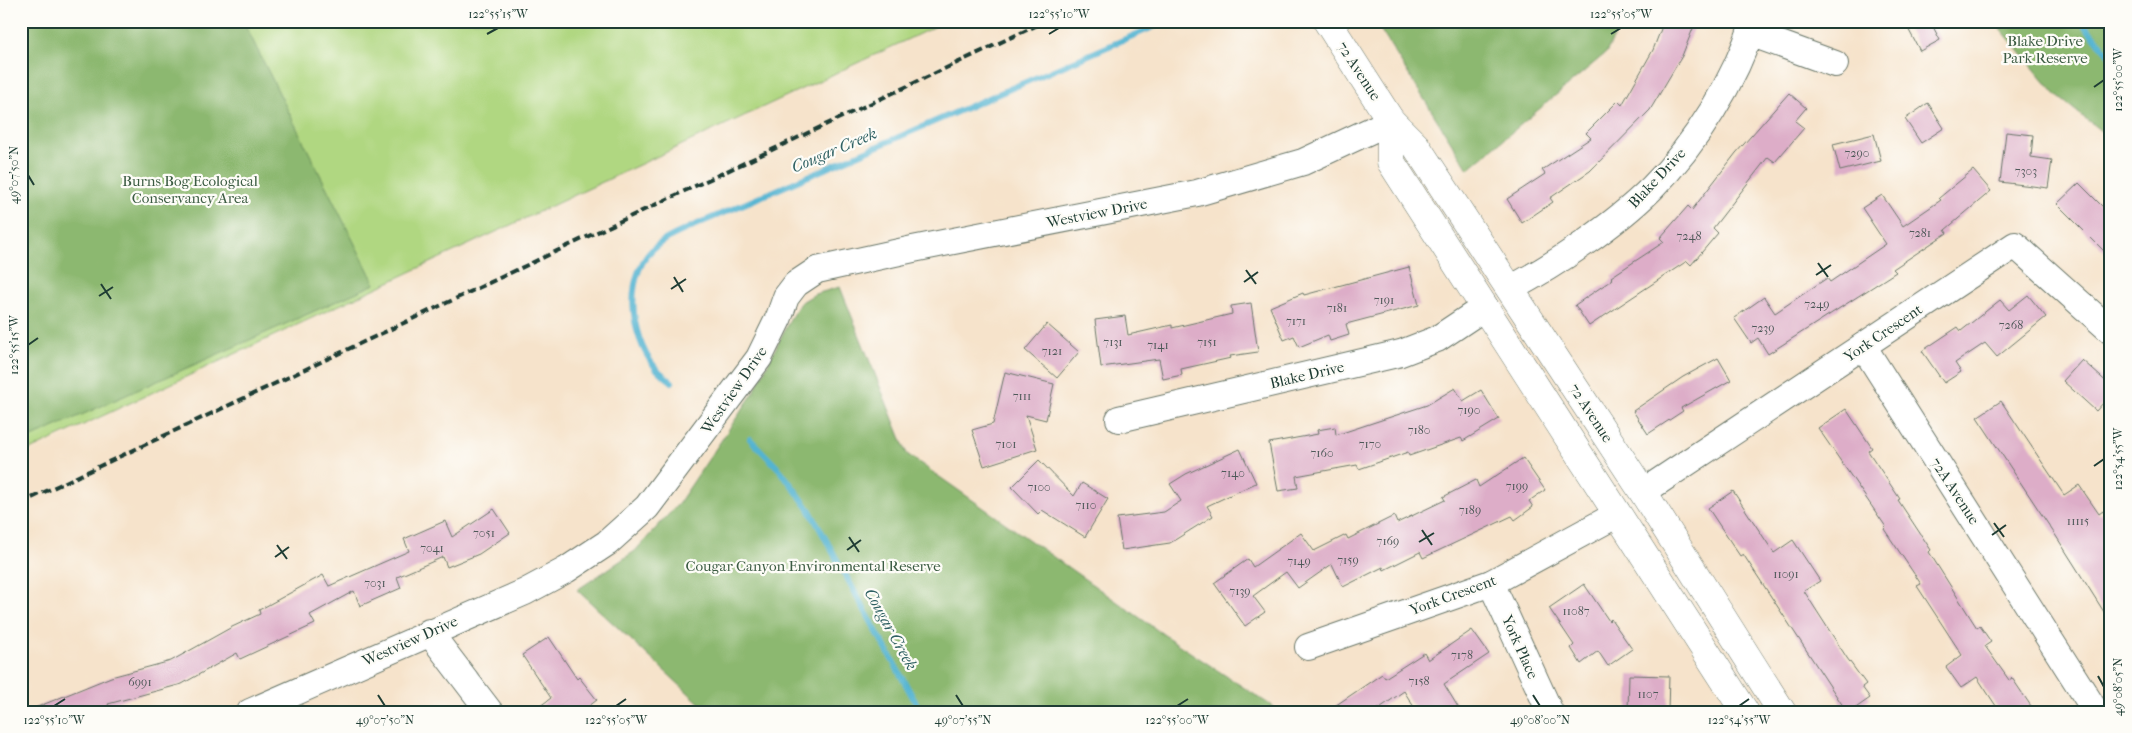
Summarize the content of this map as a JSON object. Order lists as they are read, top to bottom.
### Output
{
  "streets": {
    "main road": ["72 Avenue"],
    "street": [
      "Blake Drive",
      "Westview Drive",
      "York Crescent",
      "72A Avenue",
      "York Place"
    ]
  },
  "crossings": [
    ["72 Avenue", "Blake Drive"],
    ["72 Avenue", "Westview Drive"],
    ["72 Avenue", "York Crescent"],
    ["York Crescent", "72A Avenue"],
    ["York Crescent", "York Place"]
  ],
  "water": ["Cougar Creek"],
  "parks": ["Blake Drive Park Reserve", "Burns Bog Ecological Conservancy Area", "Cougar Canyon Environmental Reserve"],
  "house_numbers": [
    "7290",
    "7303",
    "7281",
    "7248",
    "7191",
    "7249",
    "7181",
    "7171",
    "7268",
    "7239",
    "7131",
    "7151",
    "7141",
    "7121",
    "7111",
    "7190",
    "7180",
    "7101",
    "7170",
    "7160",
    "7140",
    "7199",
    "7100",
    "7110",
    "7189",
    "11115",
    "7051",
    "7169",
    "7041",
    "7159",
    "7149",
    "11091",
    "7031",
    "7139",
    "11087",
    "7178",
    "7158",
    "6991",
    "1107"
  ],
  "coordinates": [
    "122°55'15\"W",
    "122°55'10\"W",
    "122°55'05\"W",
    "122°55'00\"W",
    "49°07'50\"N",
    "122°54'55\"W",
    "49°08'05\"N",
    "49°07'55\"N",
    "49°08'00\"N"
  ]
}
